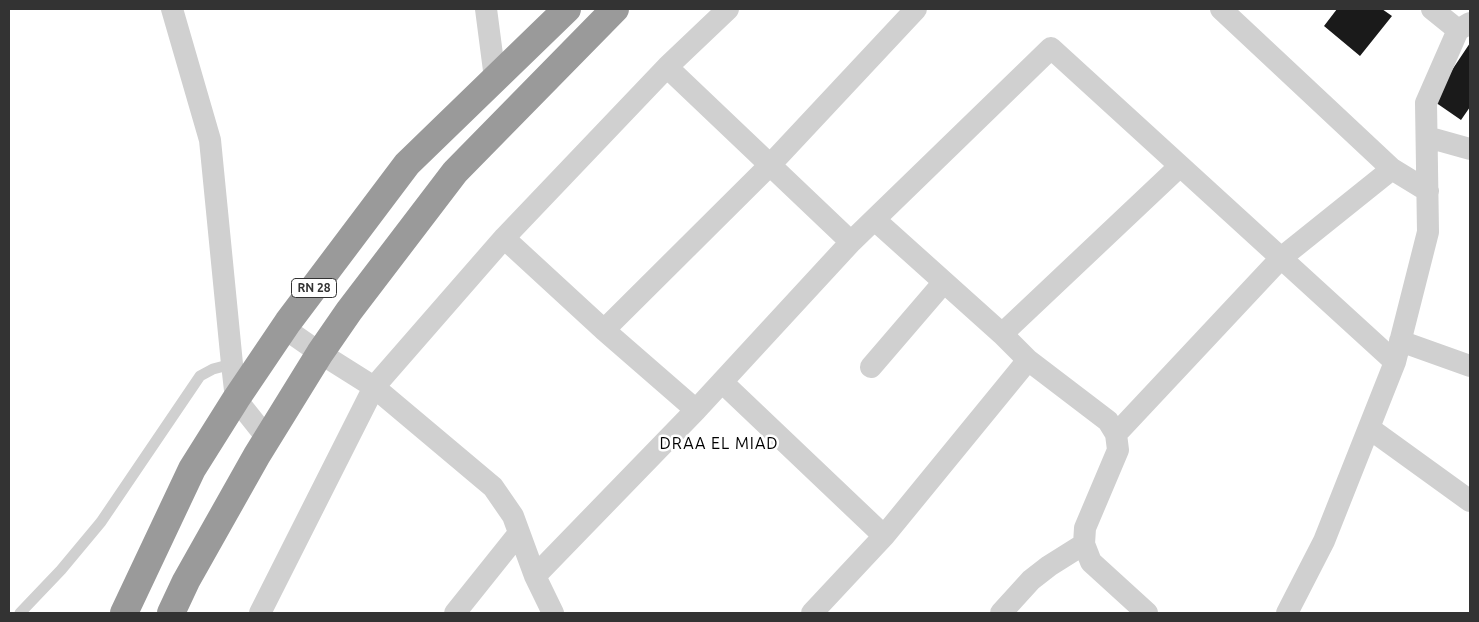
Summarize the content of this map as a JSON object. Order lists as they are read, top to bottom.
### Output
{
  "streets": {
    "highway": ["RN 28"]
  },
  "districts": ["DRAA EL MIAD"]
}
